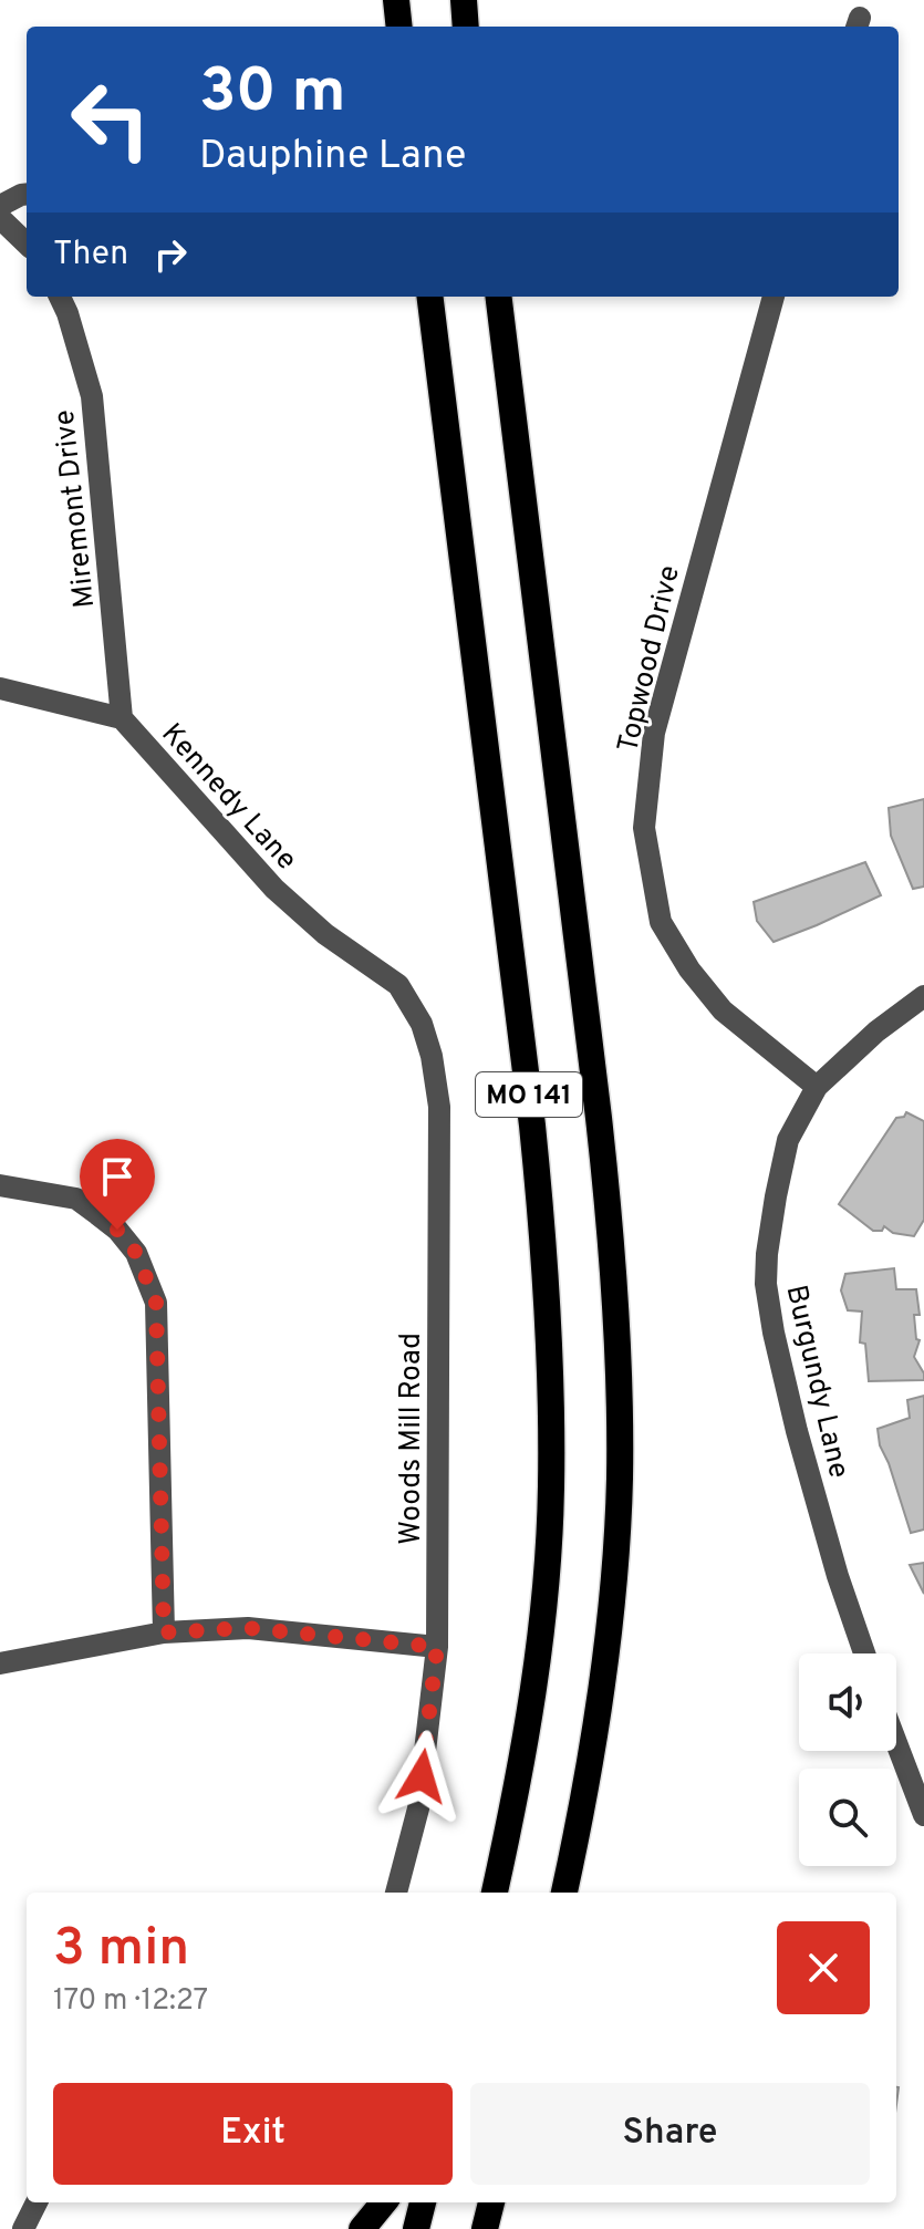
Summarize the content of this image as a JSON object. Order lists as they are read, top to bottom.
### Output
{
  "streets": {
    "highway": ["MO 141"],
    "street": [
      "Miremont Drive",
      "Topwood Drive",
      "Kennedy Lane",
      "Burgundy Lane",
      "Woods Mill Road"
    ]
  },
  "crossings": [
    ["Miremont Drive", "Kennedy Lane"],
    ["Topwood Drive", "Burgundy Lane"],
    ["Kennedy Lane", "Woods Mill Road"]
  ],
  "page": {
    "turn": ["30 m", "Dauphine Lane"],
    "then": "Then",
    "heading": ["3 min", "170 m · 12:27"],
    "buttons": ["Exit", "Share"]
  }
}
